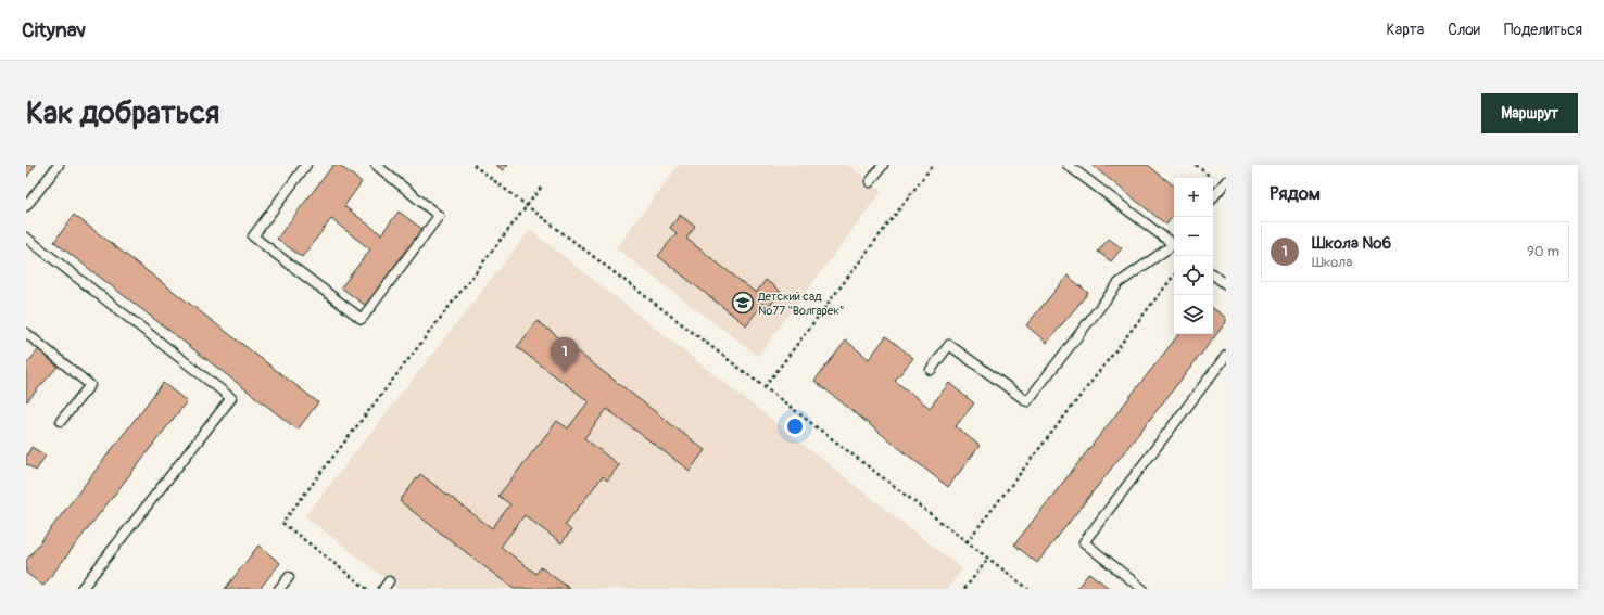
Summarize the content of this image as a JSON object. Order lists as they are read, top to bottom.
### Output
{
  "places": {
    "school or university": ["Детский сад №77 \"Волгарек\""]
  },
  "page": {
    "header": "Citynav",
    "nav": ["Карта", "Слои", "Поделиться"],
    "buttons": "Маршрут",
    "title": "Как добраться",
    "heading": "Рядом",
    "map_buttons": ["+", "−"],
    "list": [
      {
        "mark": "1",
        "name": "Школа №6",
        "note": "Школа",
        "value": "90 m"
      }
    ],
    "pins": "1"
  }
}
